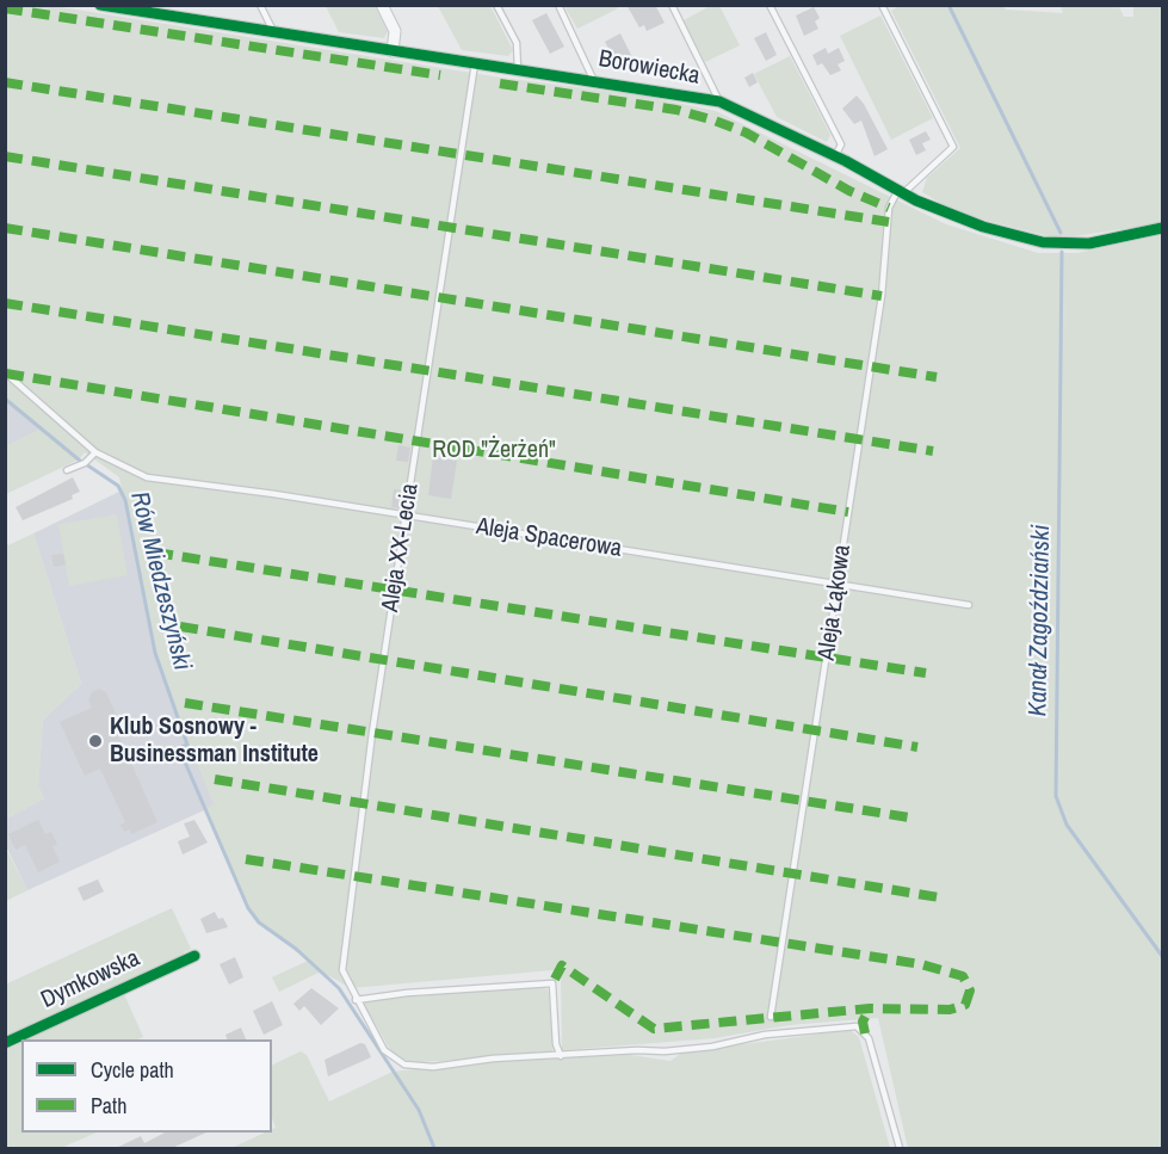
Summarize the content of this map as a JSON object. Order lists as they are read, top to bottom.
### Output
{
  "streets": {
    "street": ["Borowiecka", "Dymkowska"],
    "lane": ["Aleja Spacerowa", "Aleja XX-Lecia", "Aleja Łąkowa"]
  },
  "crossings": [
    ["Borowiecka", "Aleja XX-Lecia"],
    ["Borowiecka", "Aleja Łąkowa"],
    ["Aleja Spacerowa", "Aleja XX-Lecia"],
    ["Aleja Spacerowa", "Aleja Łąkowa"]
  ],
  "water": ["Rów Miedzeszyński", "Kanał Zagoździański"],
  "parks": ["ROD \"Żerżeń\""],
  "places": ["Klub Sosnowy - Businessman Institute"],
  "legend": ["Cycle path", "Path"]
}
